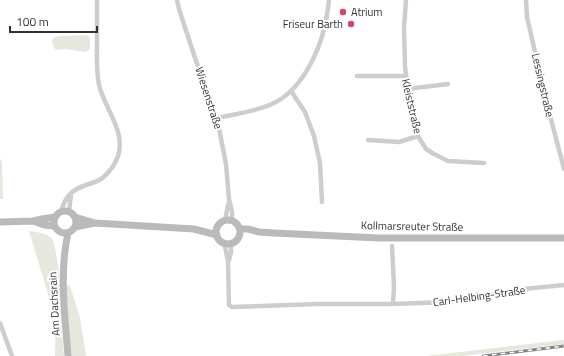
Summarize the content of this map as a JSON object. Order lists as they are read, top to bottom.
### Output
{
  "streets": {
    "main road": ["Kollmarsreuter Straße", "Am Dachsrain"],
    "street": [
      "Lessingstraße",
      "Wiesenstraße",
      "Kleiststraße",
      "Carl-Helbing-Straße"
    ]
  },
  "crossings": [
    ["Wiesenstraße", "Kollmarsreuter Straße"]
  ],
  "places": ["Atrium", "Friseur Barth"],
  "scale_bar": "100 m"
}
